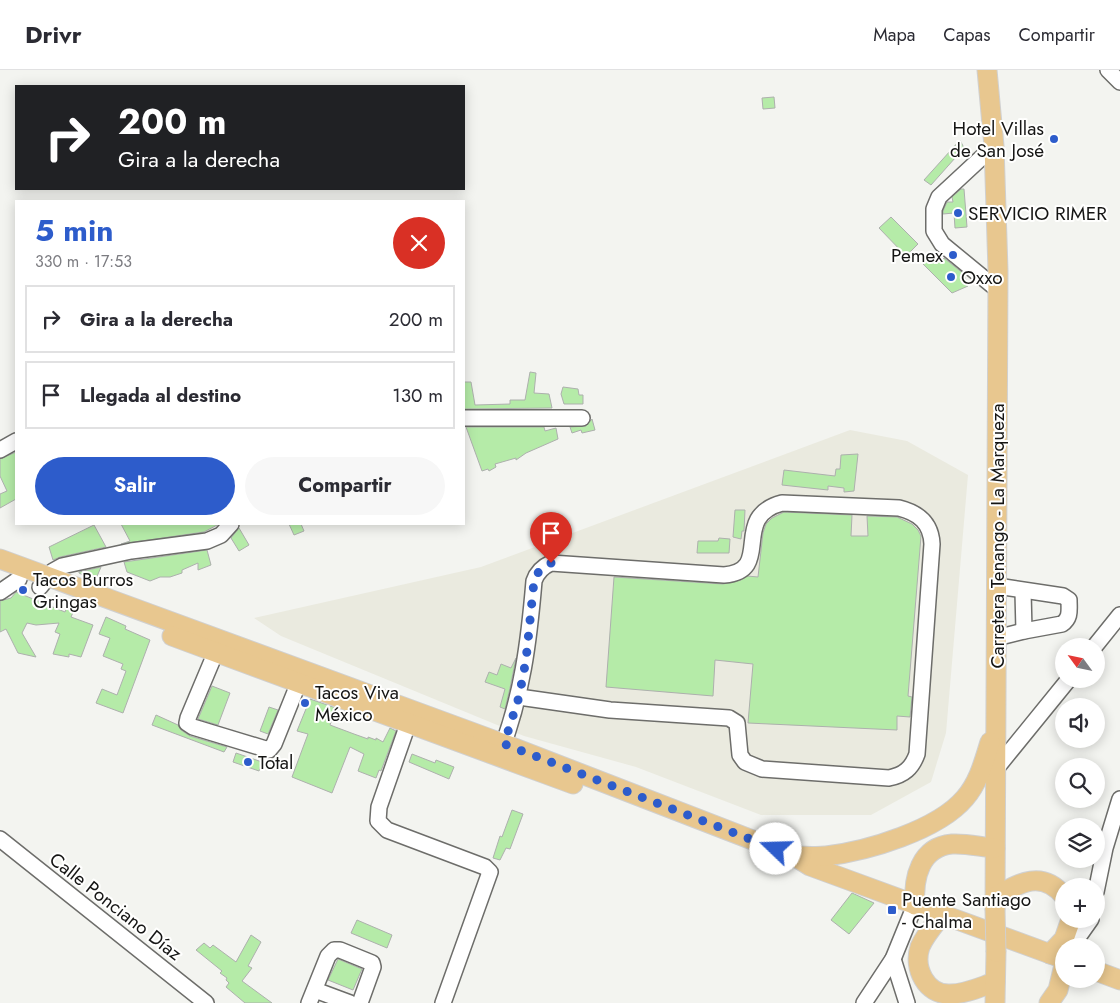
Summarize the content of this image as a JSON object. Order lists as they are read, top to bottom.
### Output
{
  "streets": {
    "main road": ["Carretera Tenango - La Marqueza"],
    "street": ["Calle Ponciano Díaz"]
  },
  "places": {
    "other": [
      "Hotel Villas de San José",
      "SERVICIO RIMER",
      "Pemex",
      "Oxxo",
      "Tacos Burros Gringas",
      "Tacos Viva México",
      "Total"
    ],
    "transit": ["Puente Santiago - Chalma"]
  },
  "north": "top left",
  "page": {
    "header": "Drivr",
    "nav": ["Mapa", "Capas", "Compartir"],
    "turn": ["200 m", "Gira a la derecha"],
    "heading": ["5 min", "330 m · 17:53"],
    "list": [
      {
        "name": "Gira a la derecha",
        "value": "200 m"
      },
      {
        "name": "Llegada al destino",
        "value": "130 m"
      }
    ],
    "buttons": ["Salir", "Compartir"],
    "map_buttons": ["+", "−"]
  }
}
